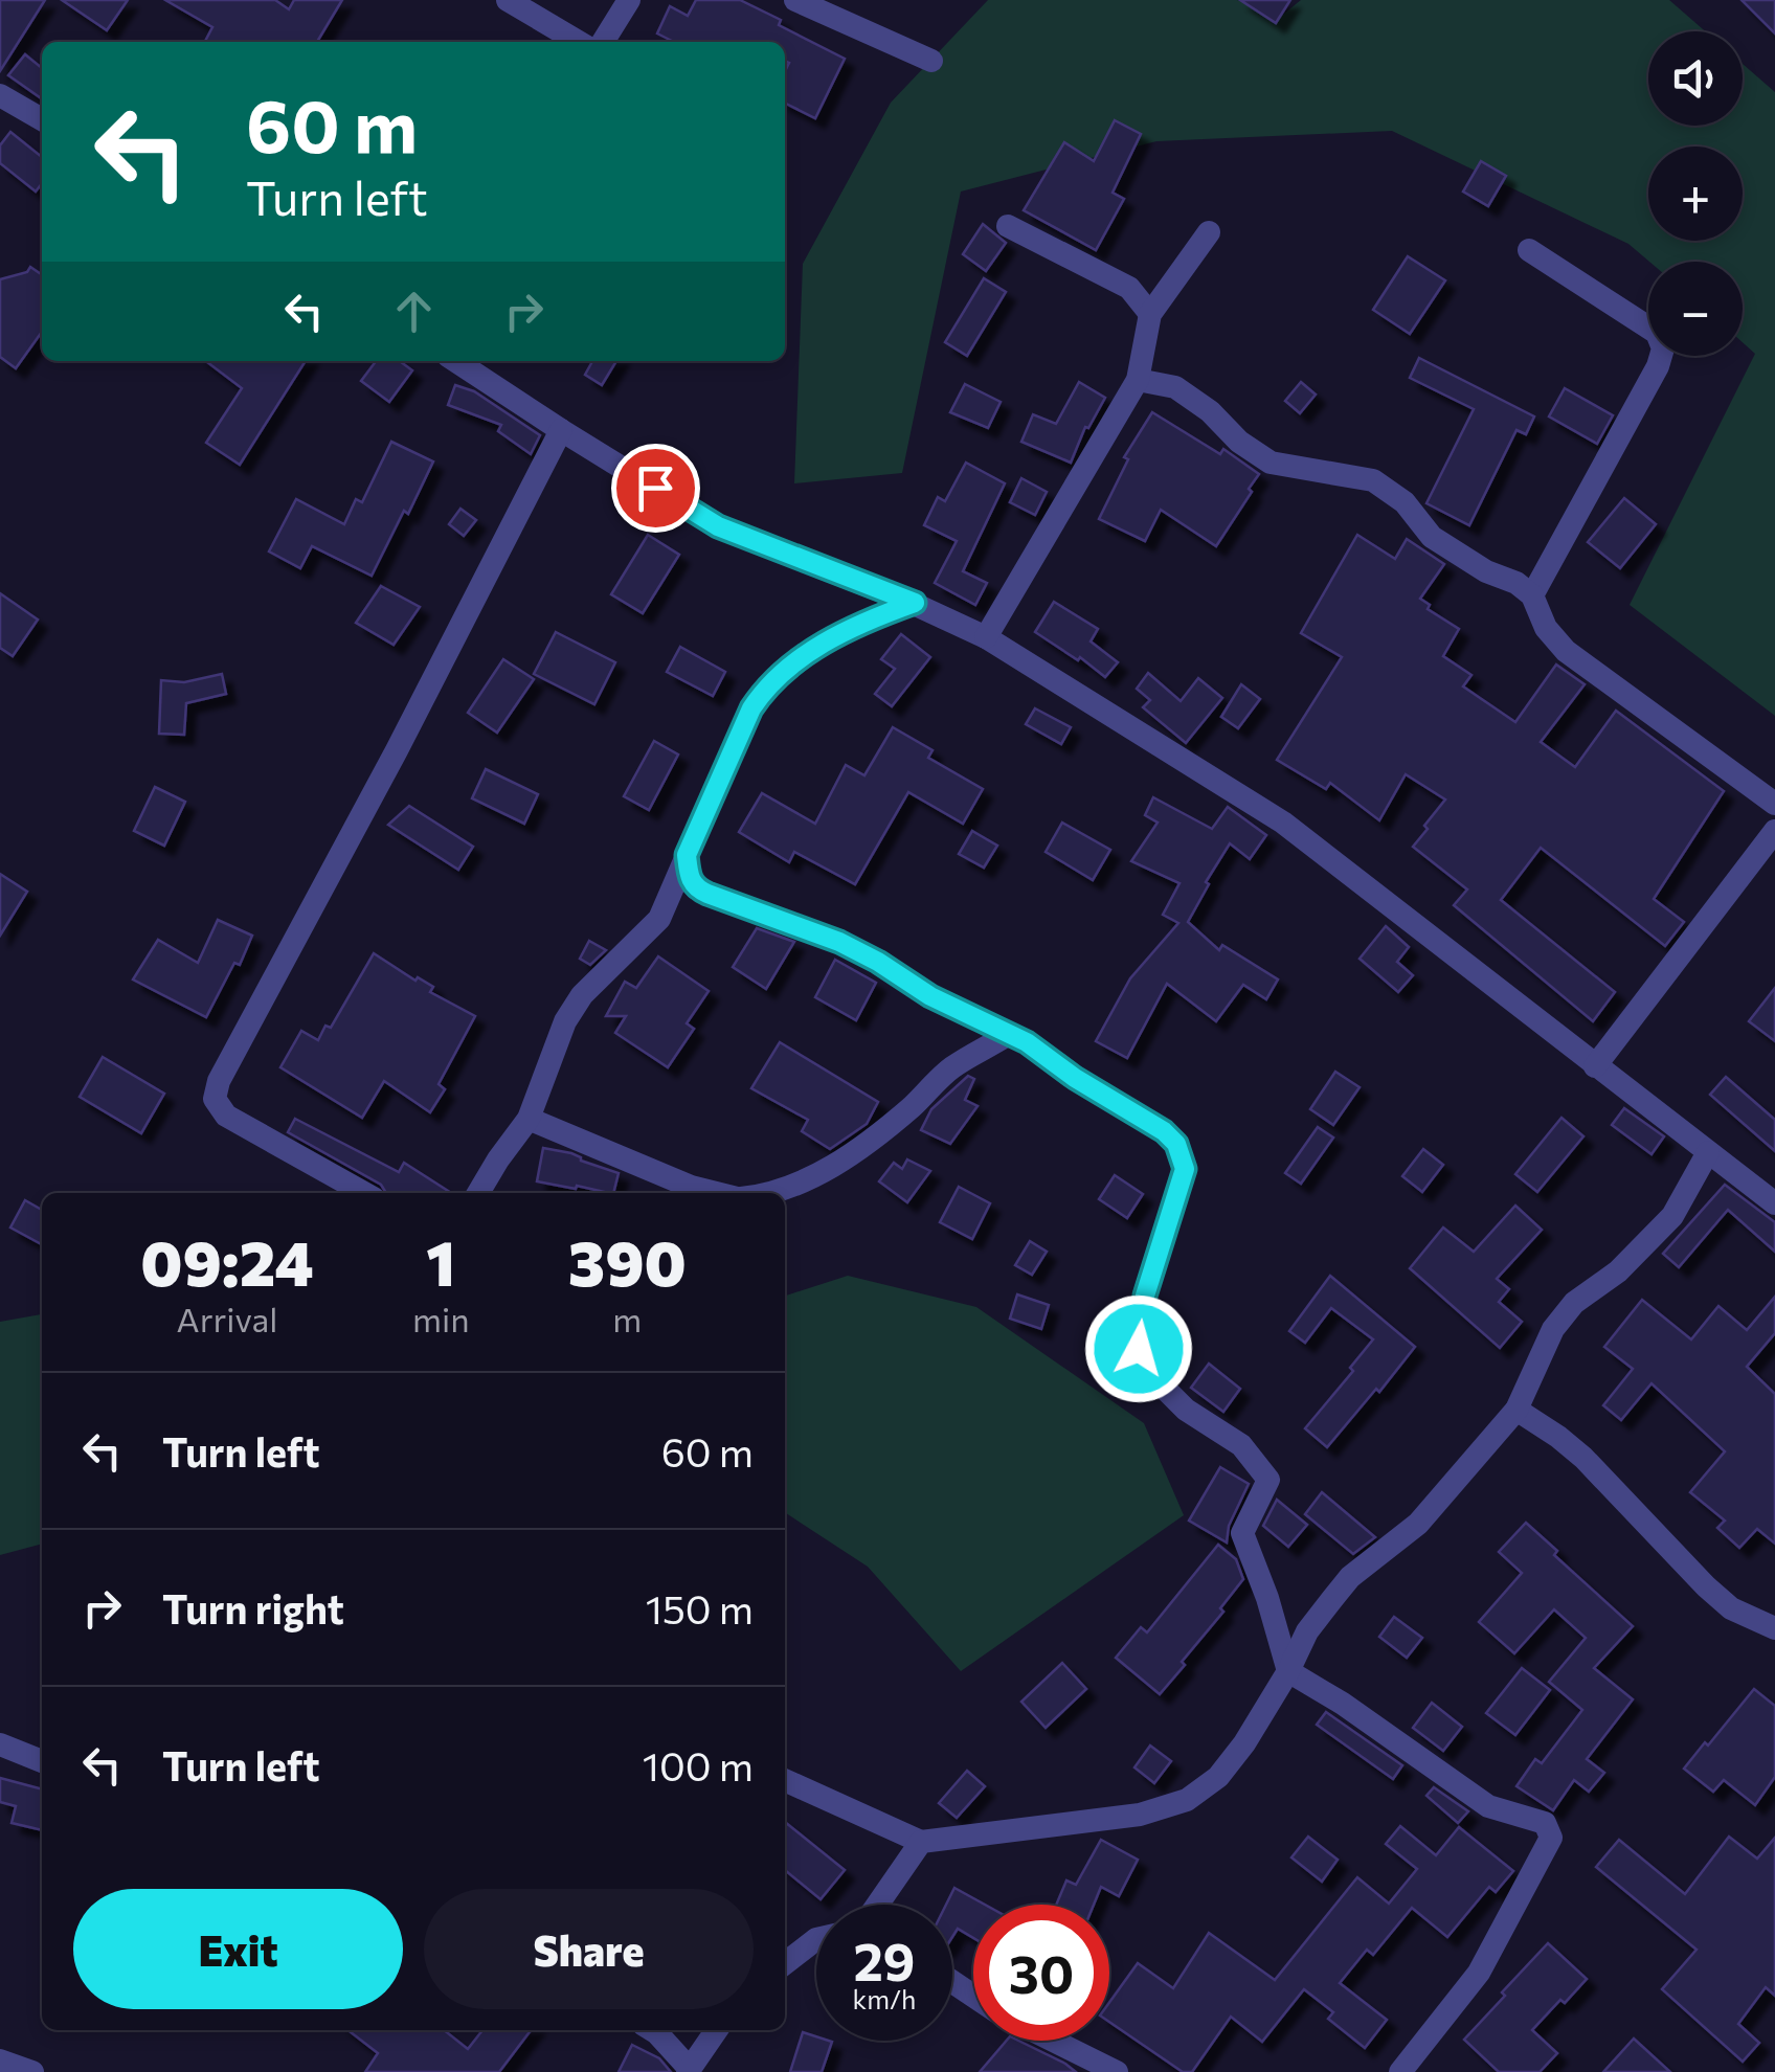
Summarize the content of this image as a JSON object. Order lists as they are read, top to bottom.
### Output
{
  "page": {
    "map_buttons": ["+", "−"],
    "turn": ["60 m", "Turn left"],
    "eta": [
      "09:24",
      "Arrival",
      "1",
      "min",
      "390",
      "m"
    ],
    "list": [
      {
        "name": "Turn left",
        "value": "60 m"
      },
      {
        "name": "Turn right",
        "value": "150 m"
      },
      {
        "name": "Turn left",
        "value": "100 m"
      }
    ],
    "buttons": ["Exit", "Share"],
    "speed": "29 km/h",
    "limit": "30"
  }
}
